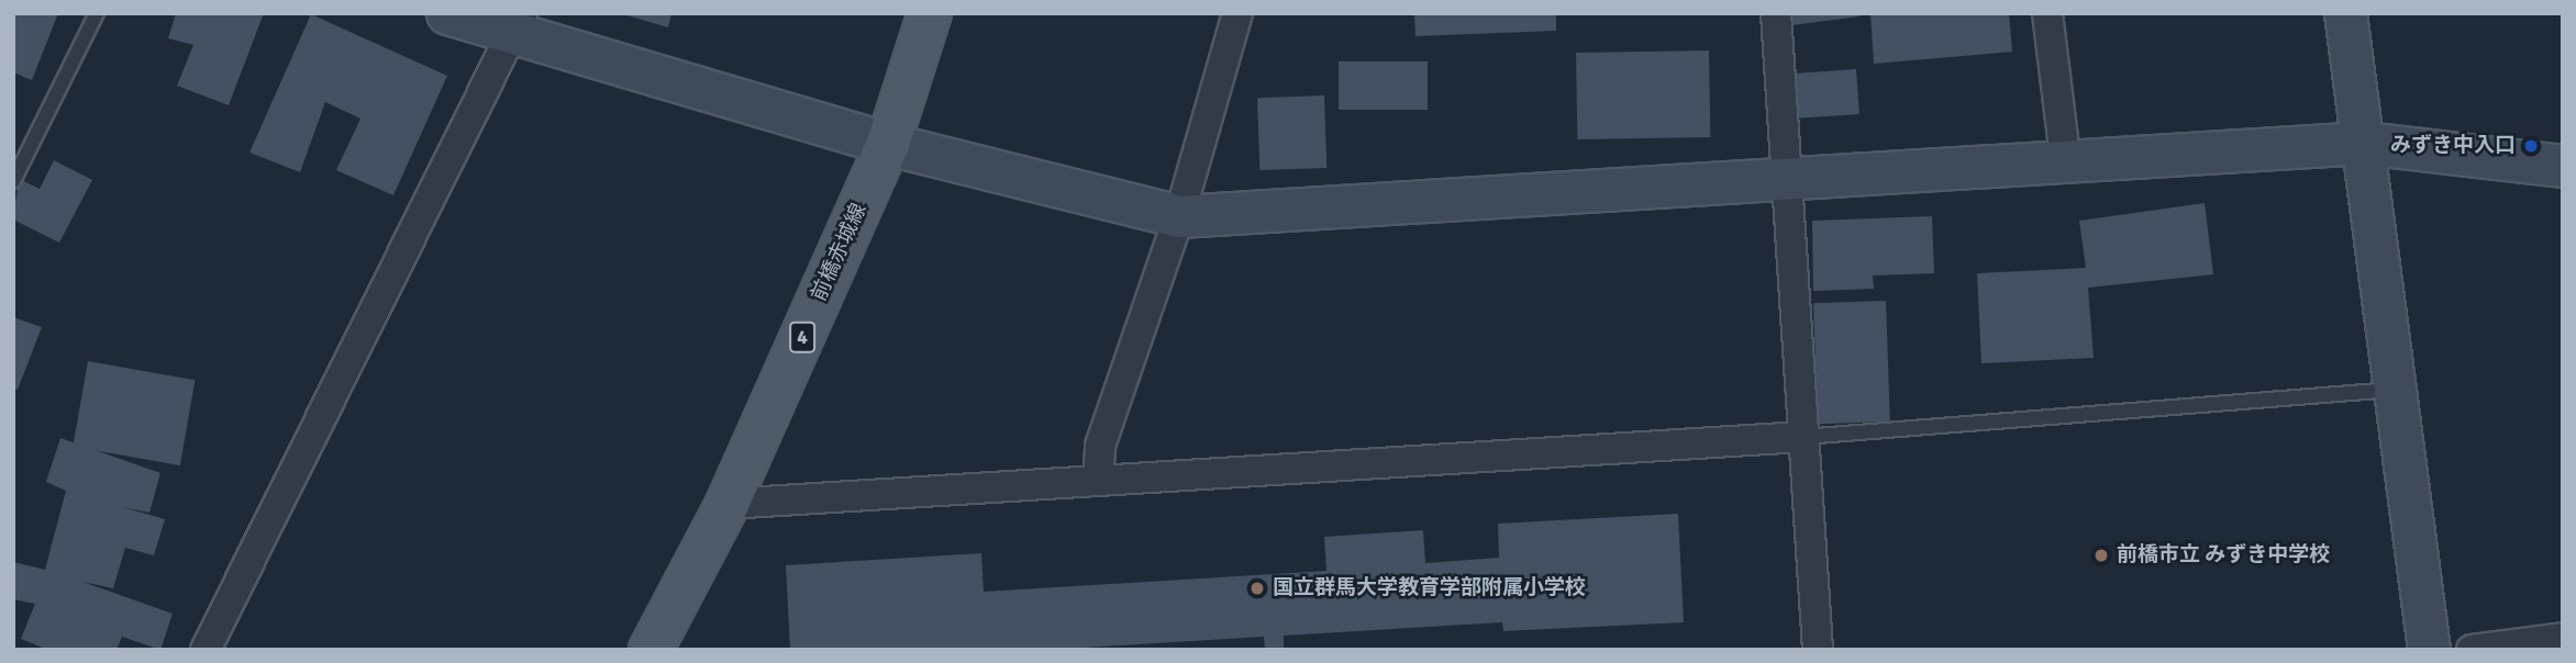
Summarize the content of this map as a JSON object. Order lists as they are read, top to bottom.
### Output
{
  "streets": {
    "main road": ["前橋赤城線", "4"]
  },
  "places": ["みずき中入口", "前橋市立 みずき中学校", "国立群馬大学教育学部附属小学校"]
}
